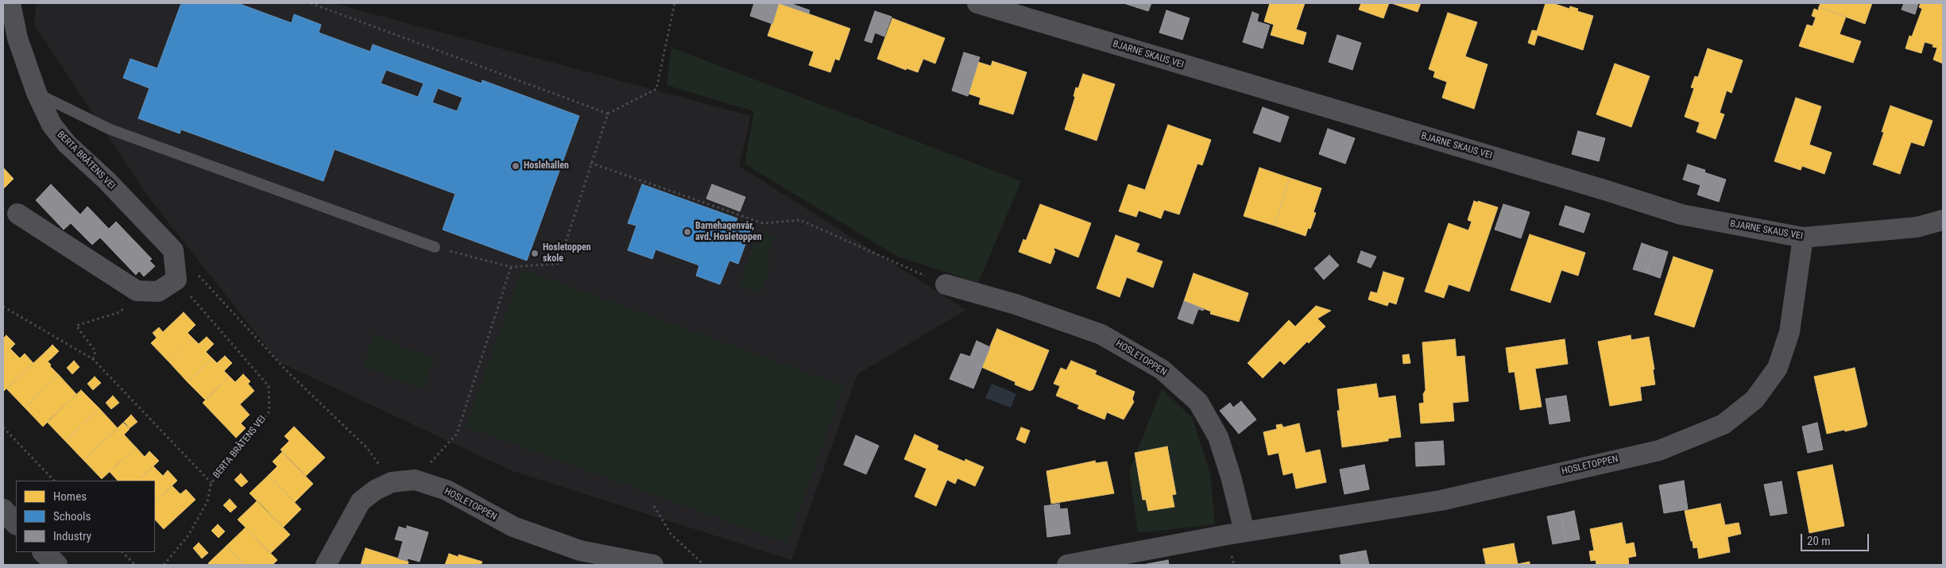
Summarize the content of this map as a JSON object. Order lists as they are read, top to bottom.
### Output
{
  "streets": {
    "street": ["BJARNE SKAUS VEI", "BERTA BRÅTENS VEI", "HOSLETOPPEN"]
  },
  "crossings": [
    ["BJARNE SKAUS VEI", "HOSLETOPPEN"]
  ],
  "places": ["Hoslehallen", "Barnehagenvår, avd. Hosletoppen", "Hosletoppen skole"],
  "legend": ["Homes", "Schools", "Industry"],
  "scale_bar": "20 m"
}
